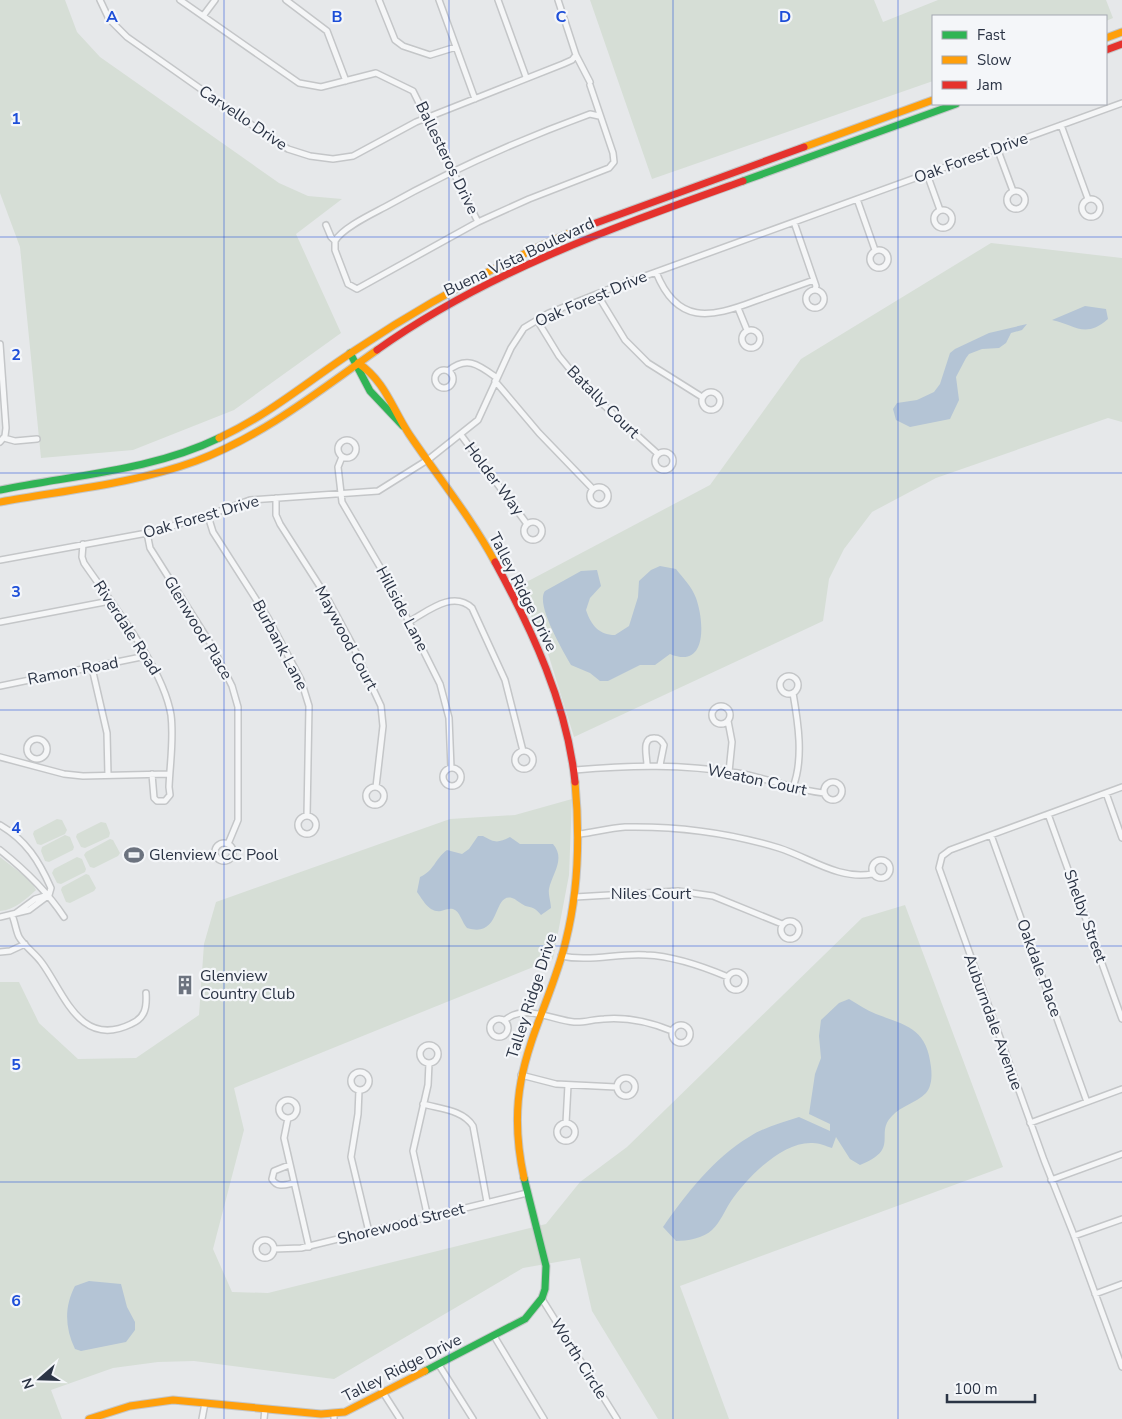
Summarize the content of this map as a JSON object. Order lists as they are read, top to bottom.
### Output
{
  "streets": {
    "main road": ["Buena Vista Boulevard", "Talley Ridge Drive"],
    "street": [
      "Carvello Drive",
      "Ballesteros Drive",
      "Oak Forest Drive",
      "Batally Court",
      "Holder Way",
      "Hillside Lane",
      "Riverdale Road",
      "Glenwood Place",
      "Maywood Court",
      "Burbank Lane",
      "Ramon Road",
      "Weaton Court",
      "Niles Court",
      "Shelby Street",
      "Oakdale Place",
      "Auburndale Avenue",
      "Shorewood Street",
      "Worth Circle"
    ]
  },
  "crossings": [
    ["Carvello Drive", "Ballesteros Drive"],
    ["Oak Forest Drive", "Batally Court"],
    ["Oak Forest Drive", "Holder Way"],
    ["Oak Forest Drive", "Talley Ridge Drive"],
    ["Oak Forest Drive", "Hillside Lane"],
    ["Oak Forest Drive", "Riverdale Road"],
    ["Oak Forest Drive", "Glenwood Place"],
    ["Oak Forest Drive", "Maywood Court"],
    ["Oak Forest Drive", "Burbank Lane"],
    ["Buena Vista Boulevard", "Talley Ridge Drive"],
    ["Talley Ridge Drive", "Weaton Court"],
    ["Talley Ridge Drive", "Niles Court"],
    ["Talley Ridge Drive", "Shorewood Street"],
    ["Talley Ridge Drive", "Worth Circle"],
    ["Riverdale Road", "Ramon Road"],
    ["Shelby Street", "Auburndale Avenue"],
    ["Oakdale Place", "Auburndale Avenue"]
  ],
  "places": {
    "sports": ["Glenview CC Pool"],
    "building": ["Glenview Country Club"]
  },
  "legend": ["Fast", "Slow", "Jam"],
  "scale_bar": "100 m",
  "north": "left",
  "grid": {
    "columns": [
      "A",
      "B",
      "C",
      "D"
    ],
    "rows": [
      "1",
      "2",
      "3",
      "4",
      "5",
      "6"
    ]
  }
}
